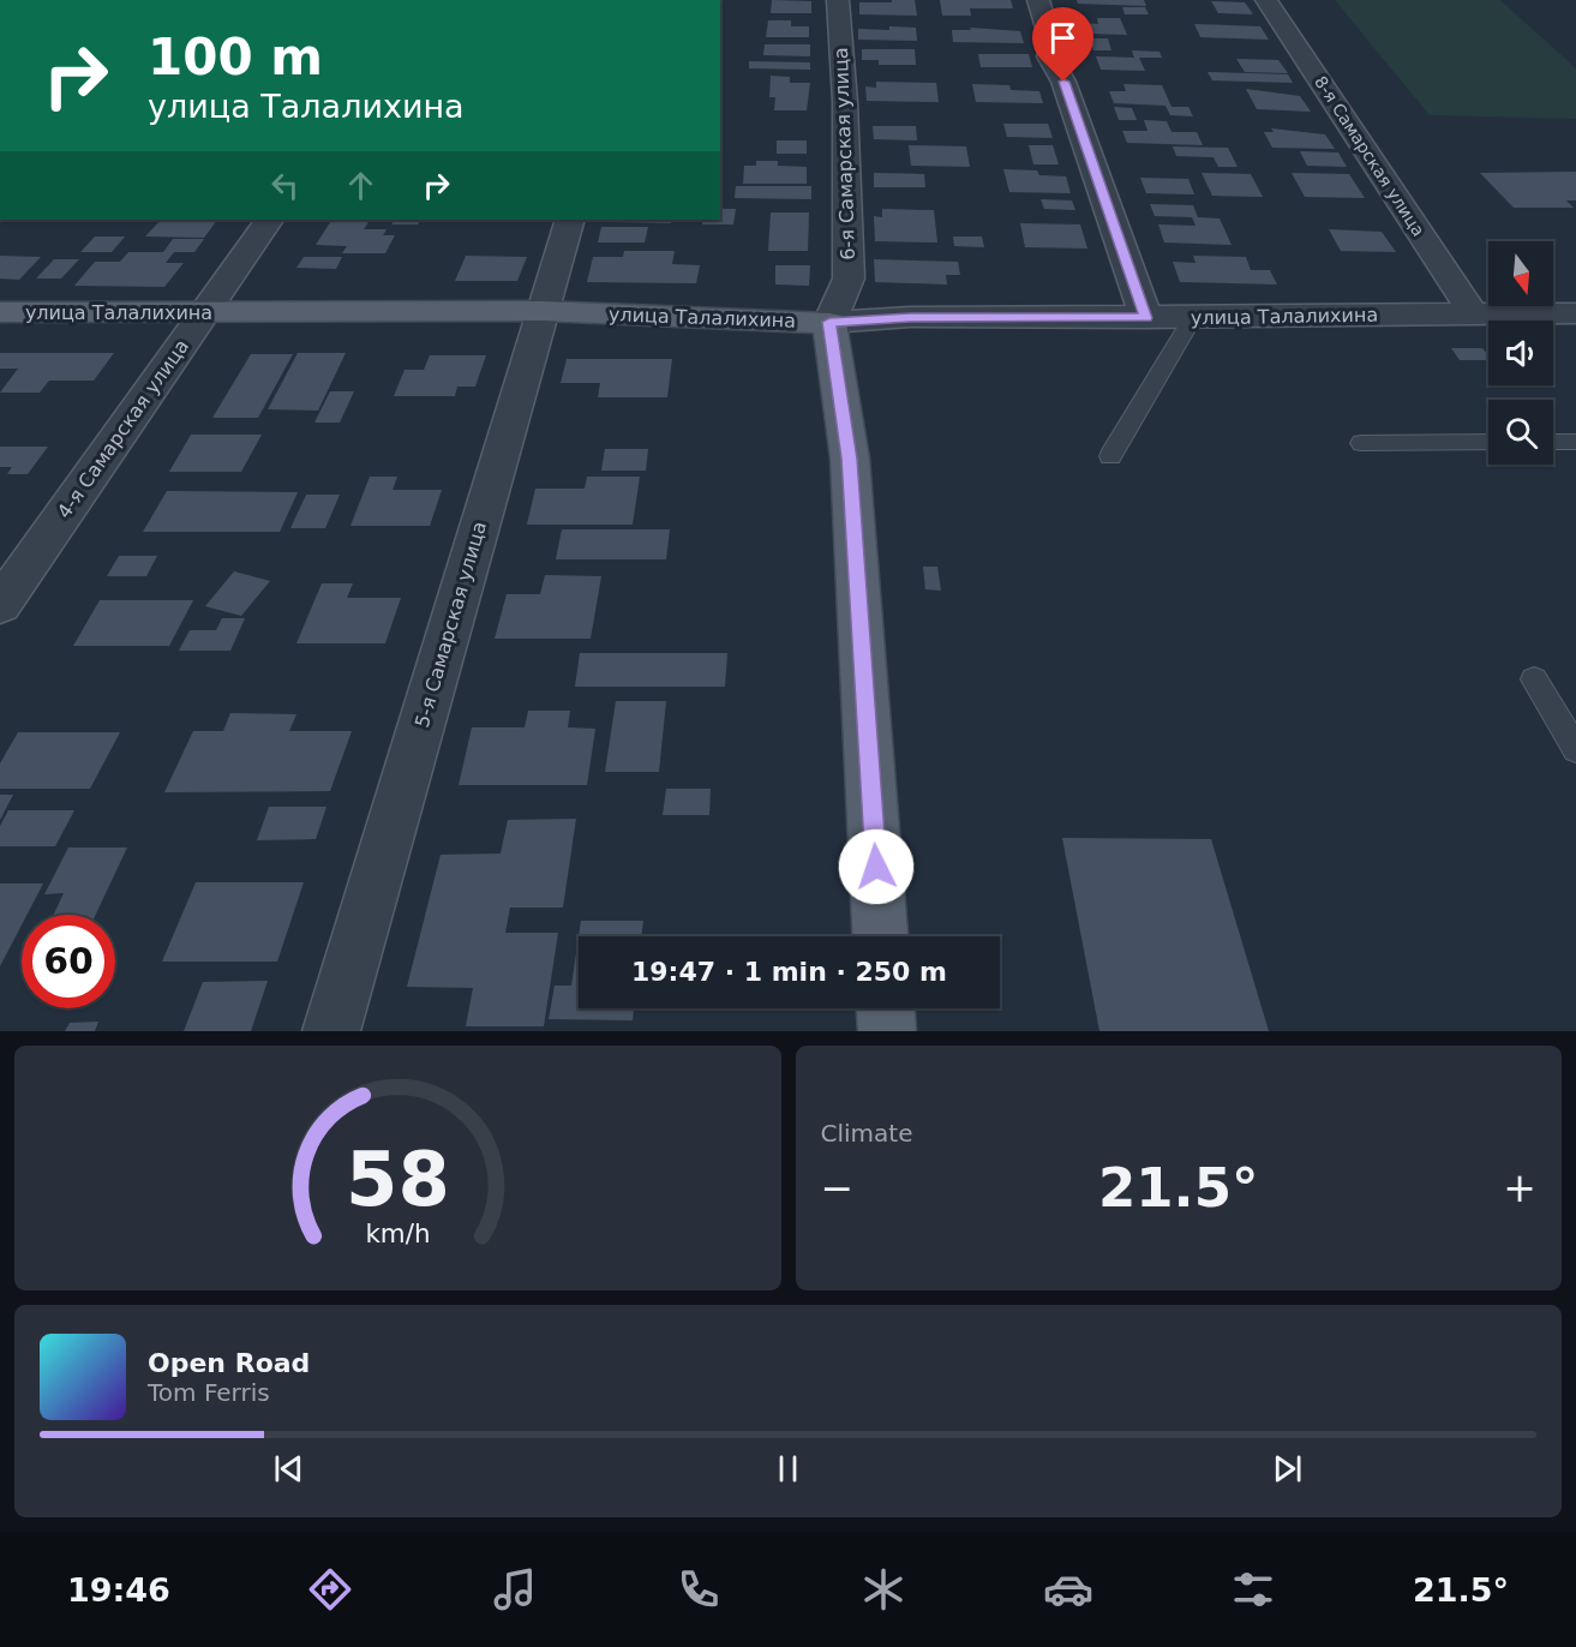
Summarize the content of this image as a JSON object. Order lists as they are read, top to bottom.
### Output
{
  "streets": {
    "main road": ["улица Талалихина"],
    "street": [
      "6-я Самарская улица",
      "8-я Самарская улица",
      "4-я Самарская улица",
      "5-я Самарская улица"
    ]
  },
  "crossings": [
    ["6-я Самарская улица", "улица Талалихина"],
    ["8-я Самарская улица", "улица Талалихина"],
    ["улица Талалихина", "4-я Самарская улица"],
    ["улица Талалихина", "5-я Самарская улица"]
  ],
  "north": "bottom",
  "page": {
    "turn": ["100 m", "улица Талалихина"],
    "limit": "60",
    "trip": "19:47 · 1 min · 250 m",
    "tile": "Climate",
    "heat": ["−", "21.5°", "+"],
    "song": ["Open Road", "Tom Ferris"],
    "tabs": ["19:46", "21.5°"],
    "gauge": ["58", "km/h"]
  }
}
